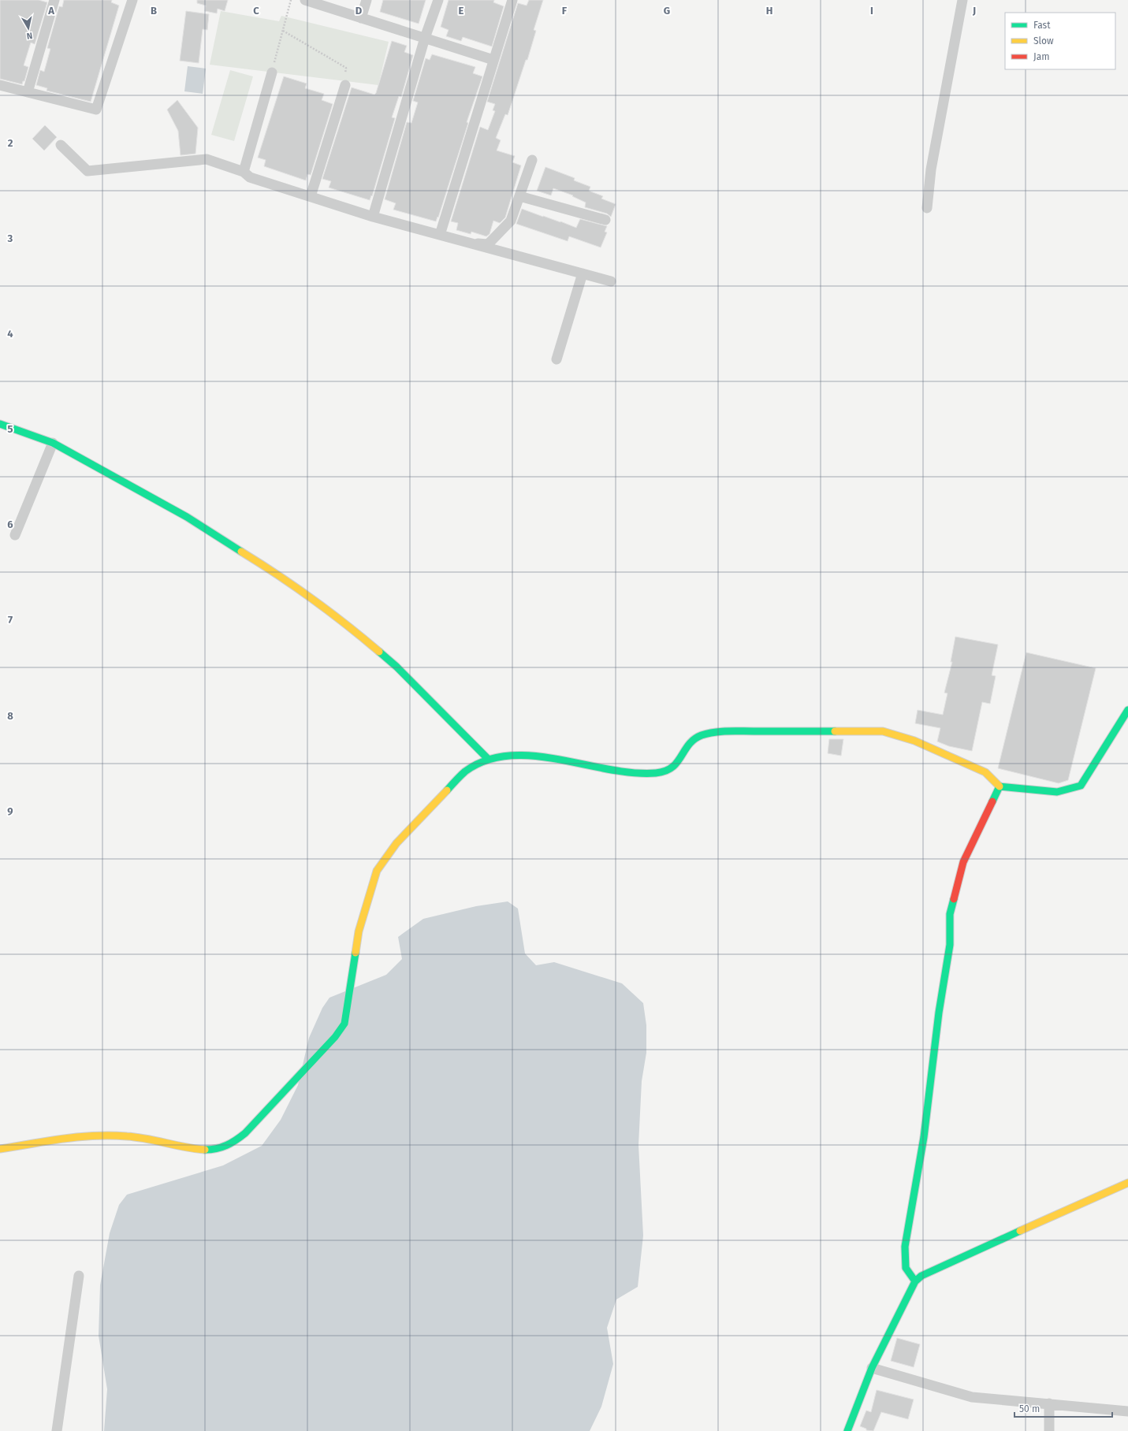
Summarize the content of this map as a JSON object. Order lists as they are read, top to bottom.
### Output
{
  "legend": ["Fast", "Slow", "Jam"],
  "scale_bar": "50 m",
  "north": "bottom",
  "grid": {
    "columns": [
      "A",
      "B",
      "C",
      "D",
      "E",
      "F",
      "G",
      "H",
      "I",
      "J"
    ],
    "rows": [
      "2",
      "3",
      "4",
      "5",
      "6",
      "7",
      "8",
      "9"
    ]
  }
}
